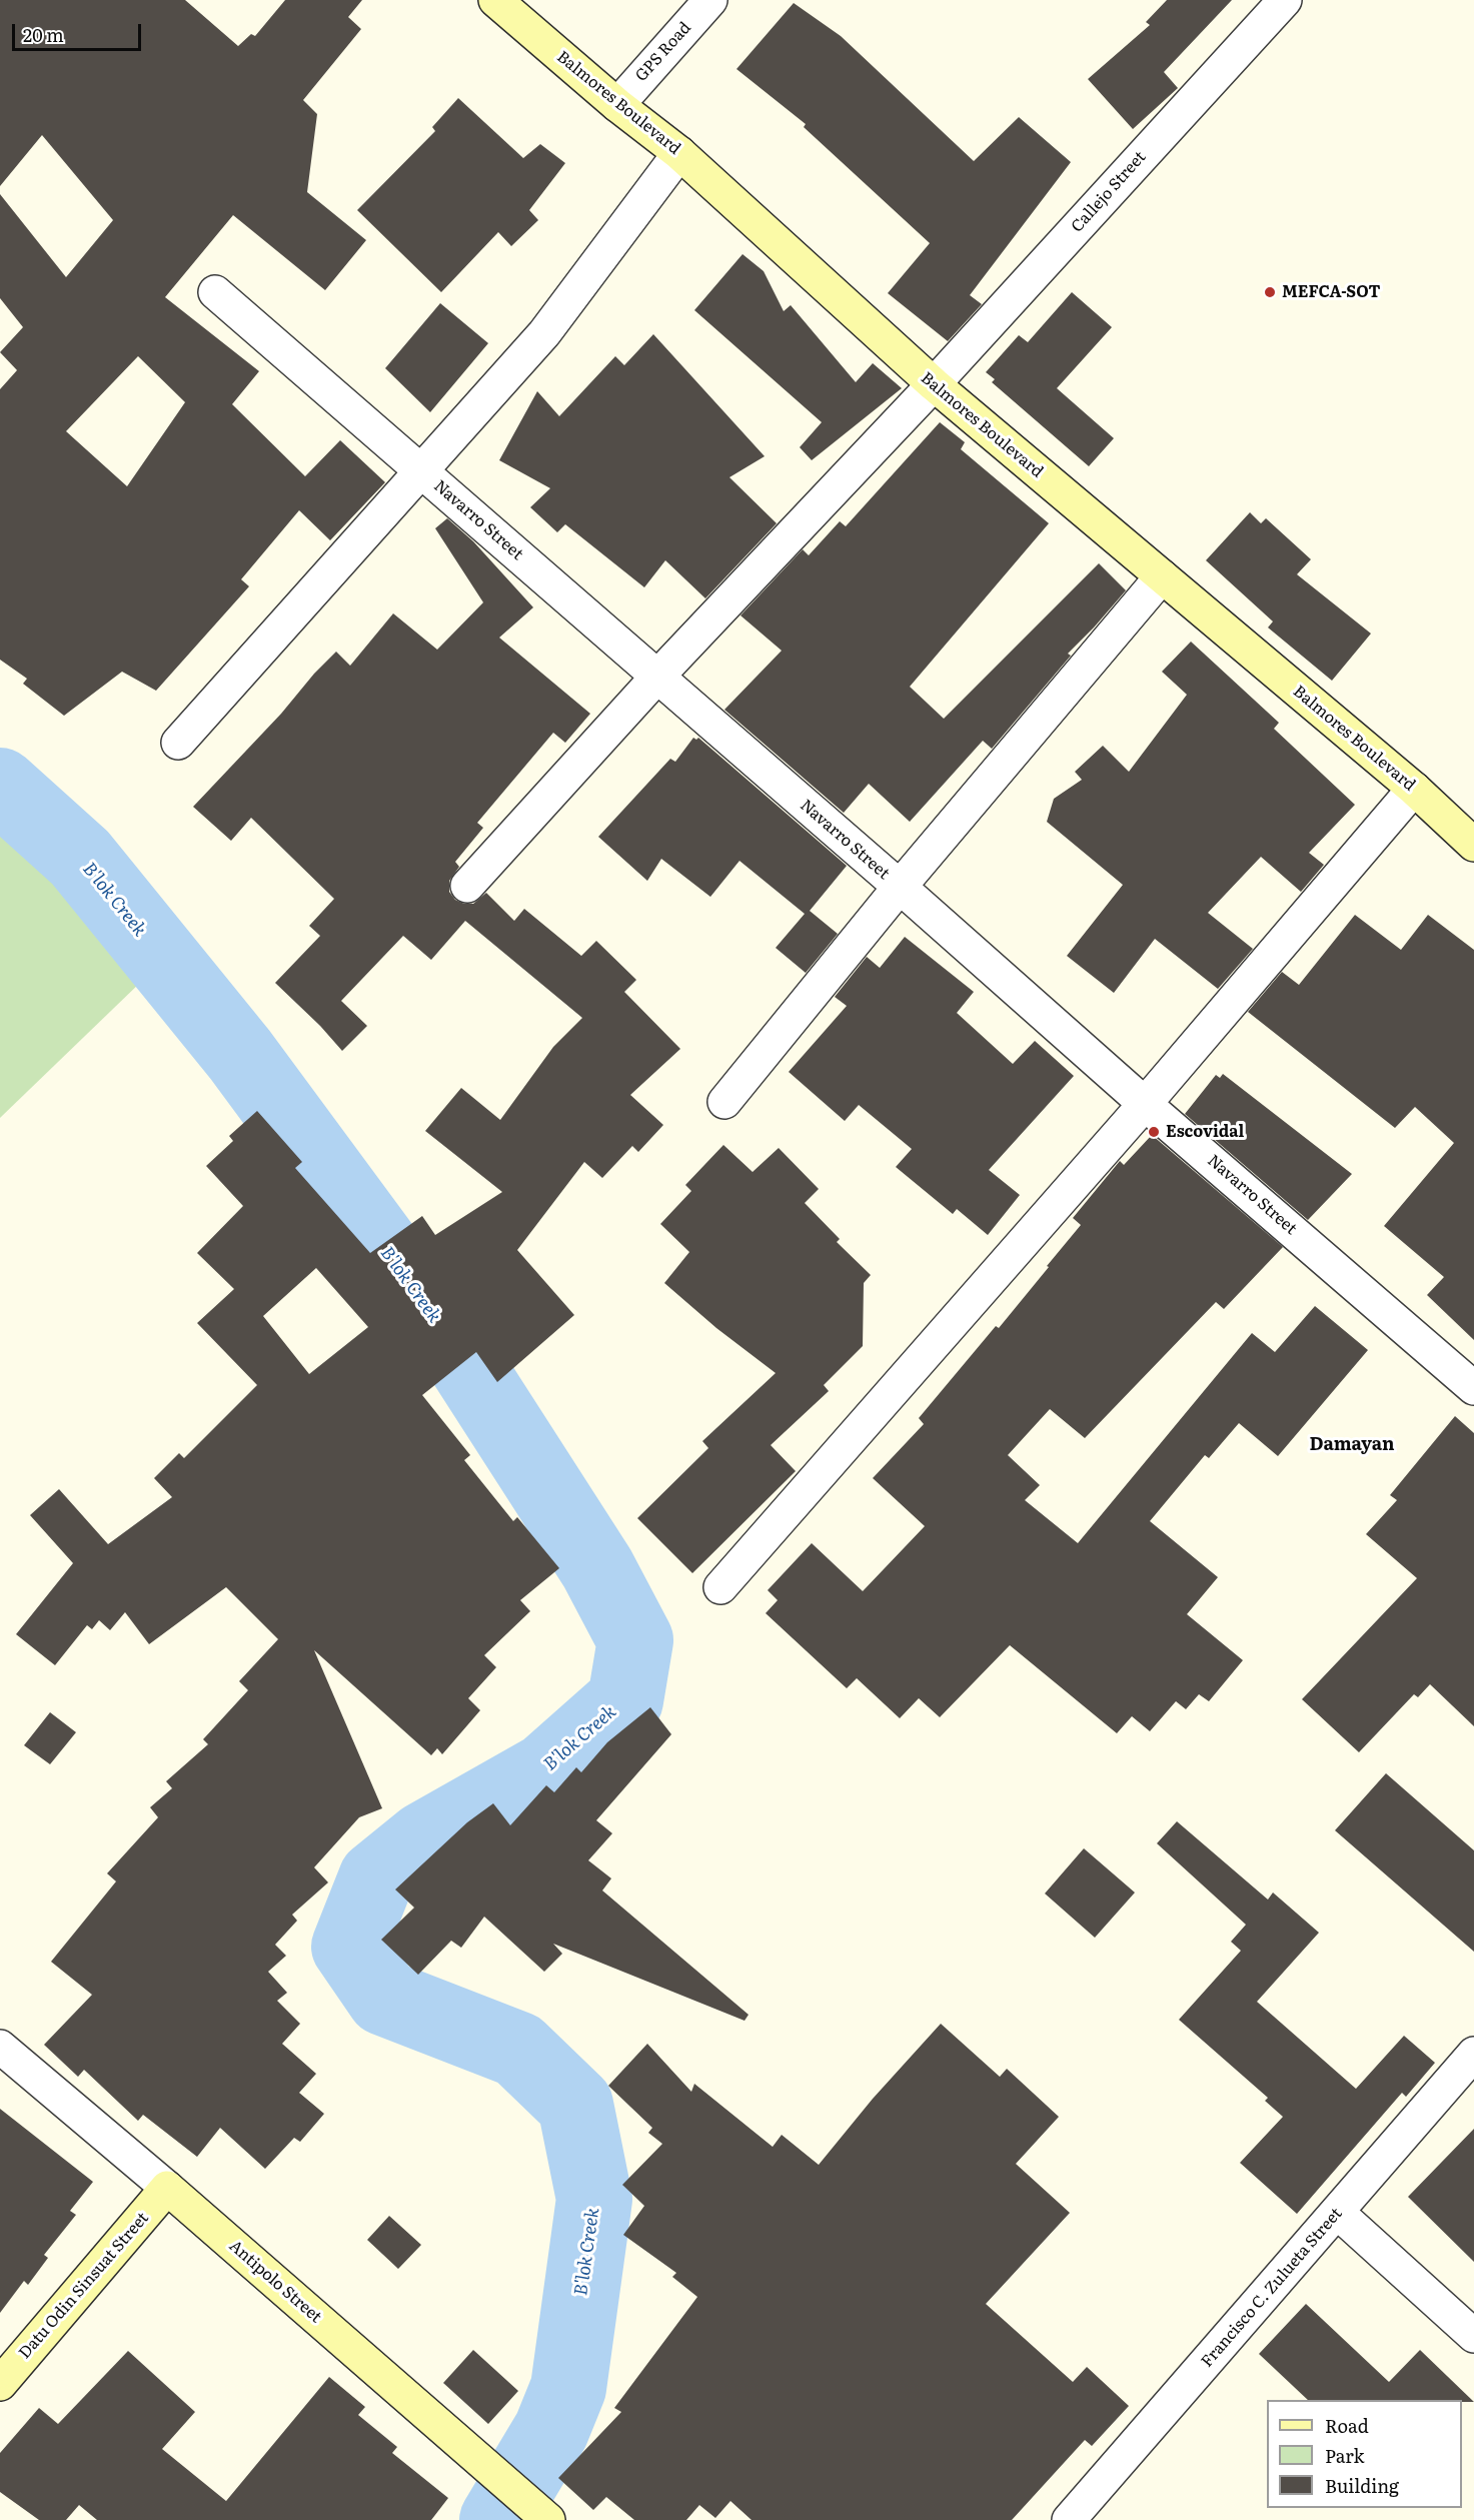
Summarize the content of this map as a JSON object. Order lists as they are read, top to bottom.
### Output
{
  "streets": {
    "main road": ["Balmores Boulevard", "Antipolo Street", "Datu Odin Sinsuat Street"],
    "street": [
      "GPS Road",
      "Callejo Street",
      "Navarro Street",
      "Francisco C. Zulueta Street"
    ]
  },
  "crossings": [
    ["GPS Road", "Balmores Boulevard"],
    ["Balmores Boulevard", "Callejo Street"],
    ["Callejo Street", "Navarro Street"],
    ["Antipolo Street", "Datu Odin Sinsuat Street"]
  ],
  "districts": ["Damayan"],
  "water": ["B'lok Creek"],
  "places": ["MEFCA-SOT", "Escovidal"],
  "legend": ["Road", "Park", "Building"],
  "scale_bar": "20 m"
}
